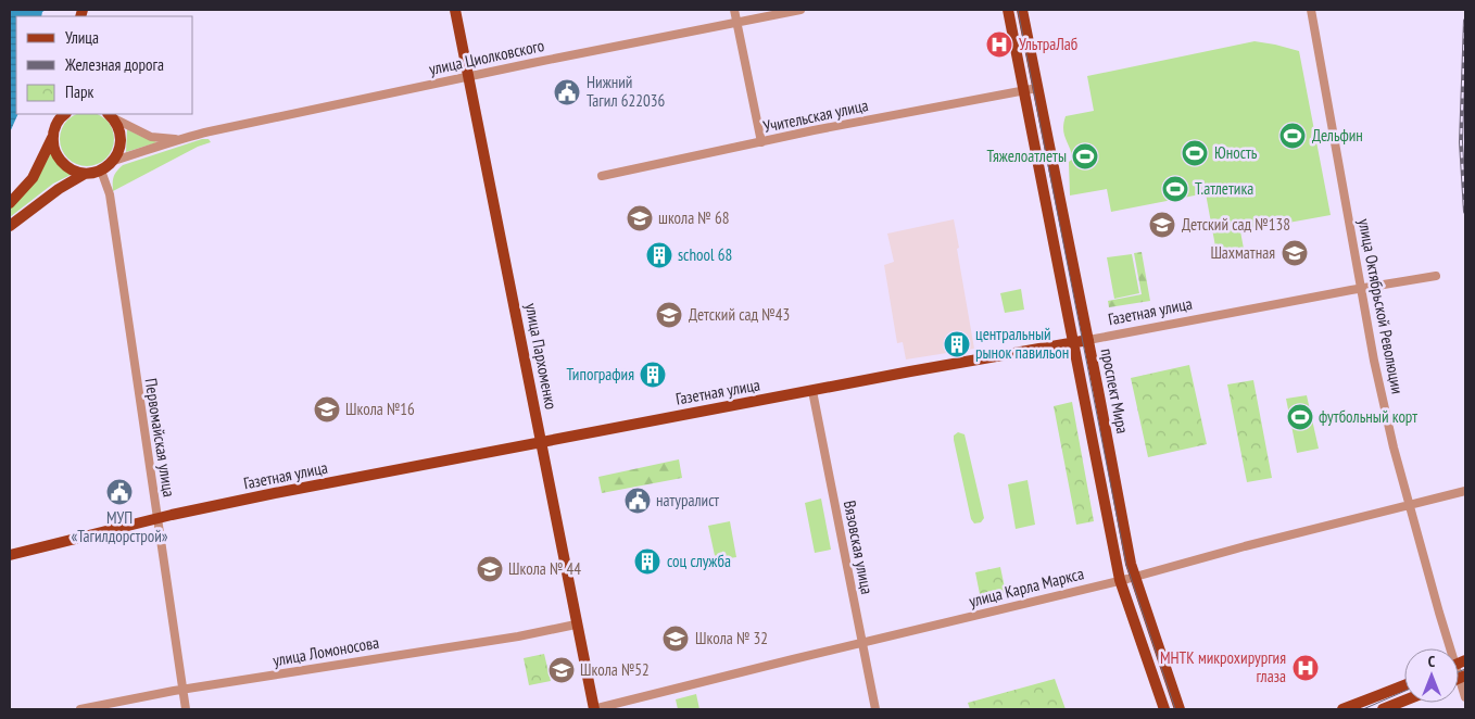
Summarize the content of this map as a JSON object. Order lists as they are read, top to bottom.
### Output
{
  "streets": {
    "main road": ["Газетная улица", "улица Пархоменко", "проспект Мира"],
    "street": [
      "улица Циолковского",
      "Учительская улица",
      "улица Октябрьской Революции",
      "Первомайская улица",
      "Вязовская улица",
      "улица Карла Маркса",
      "улица Ломоносова"
    ]
  },
  "crossings": [
    ["улица Циолковского", "улица Пархоменко"],
    ["Учительская улица", "проспект Мира"],
    ["улица Октябрьской Революции", "Газетная улица"],
    ["улица Октябрьской Революции", "улица Карла Маркса"],
    ["Газетная улица", "улица Пархоменко"],
    ["Газетная улица", "проспект Мира"],
    ["Газетная улица", "Первомайская улица"],
    ["Газетная улица", "Вязовская улица"],
    ["улица Пархоменко", "улица Карла Маркса"],
    ["улица Пархоменко", "улица Ломоносова"],
    ["проспект Мира", "улица Карла Маркса"],
    ["Первомайская улица", "улица Ломоносова"],
    ["Вязовская улица", "улица Карла Маркса"]
  ],
  "places": {
    "hospital": ["УльтраЛаб", "МНТК микрохирургия глаза"],
    "public building": ["Нижний Тагил 622036", "МУП «Тагилдорстрой»", "натуралист"],
    "sports": [
      "Дельфин",
      "Юность",
      "Тяжелоатлеты",
      "Т.атлетика",
      "футбольный корт"
    ],
    "school or university": [
      "школа № 68",
      "Детский сад №138",
      "Шахматная",
      "Детский сад №43",
      "Школа №16",
      "Школа № 44",
      "Школа № 32",
      "Школа №52"
    ],
    "building": [
      "school 68",
      "центральный рынок павильон",
      "Типография",
      "соц служба"
    ]
  },
  "legend": ["Улица", "Железная дорога", "Парк"],
  "north": "top"
}
